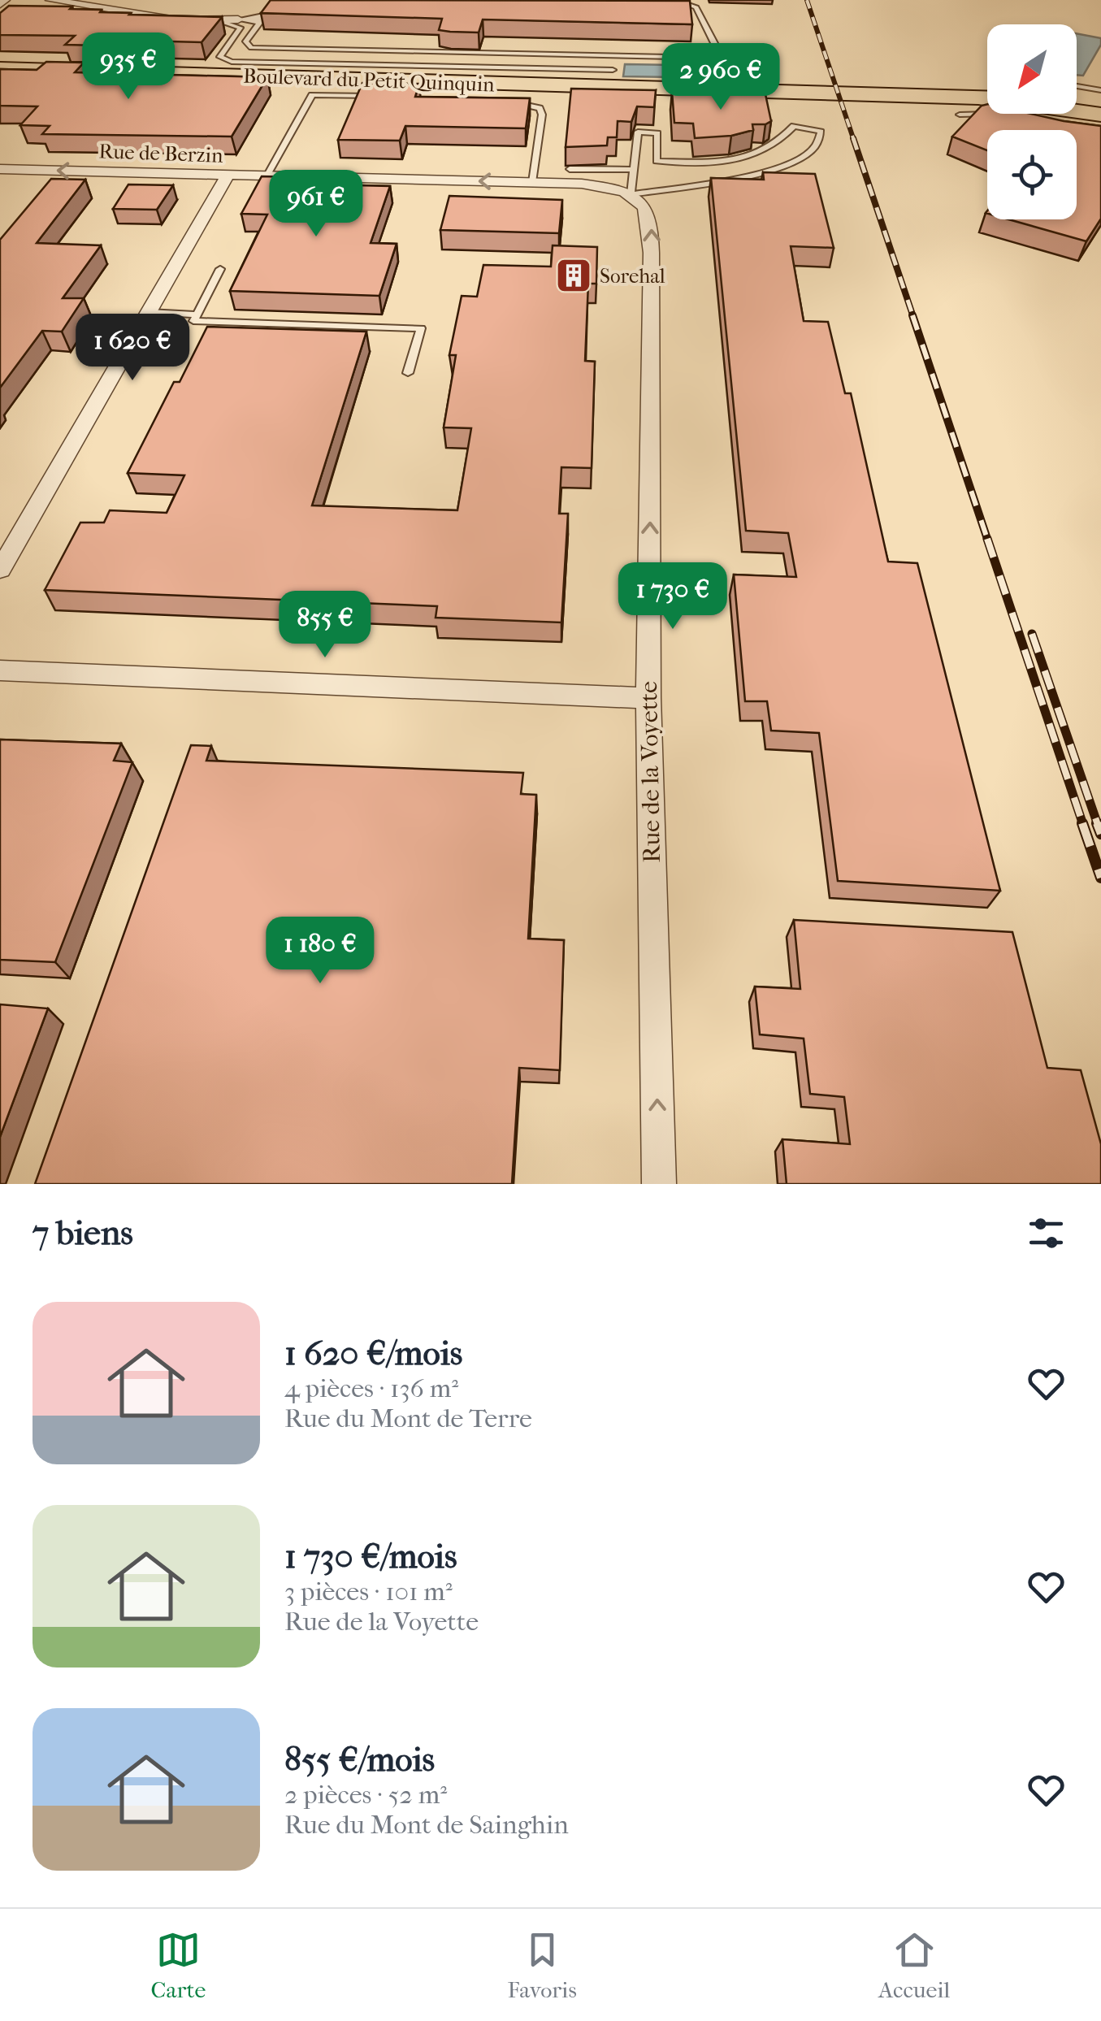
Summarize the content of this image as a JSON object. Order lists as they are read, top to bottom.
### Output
{
  "streets": {
    "main road": ["Boulevard du Petit Quinquin"],
    "street": ["Rue de Berzin", "Rue de la Voyette"]
  },
  "one_way": ["Rue de la Voyette"],
  "places": {
    "building": ["Sorehal"]
  },
  "north": "bottom left",
  "page": {
    "price": [
      "935 €",
      "2 960 €",
      "961 €",
      "1 620 €",
      "1 730 €",
      "855 €",
      "1 180 €"
    ],
    "heading": "7 biens",
    "list": [
      {
        "name": "1 620 €/mois",
        "note": "4 pièces · 136 m² · Rue du Mont de Terre"
      },
      {
        "name": "1 730 €/mois",
        "note": "3 pièces · 101 m² · Rue de la Voyette"
      },
      {
        "name": "855 €/mois",
        "note": "2 pièces · 52 m² · Rue du Mont de Sainghin"
      }
    ],
    "tabs": ["Carte", "Favoris", "Accueil"]
  }
}
